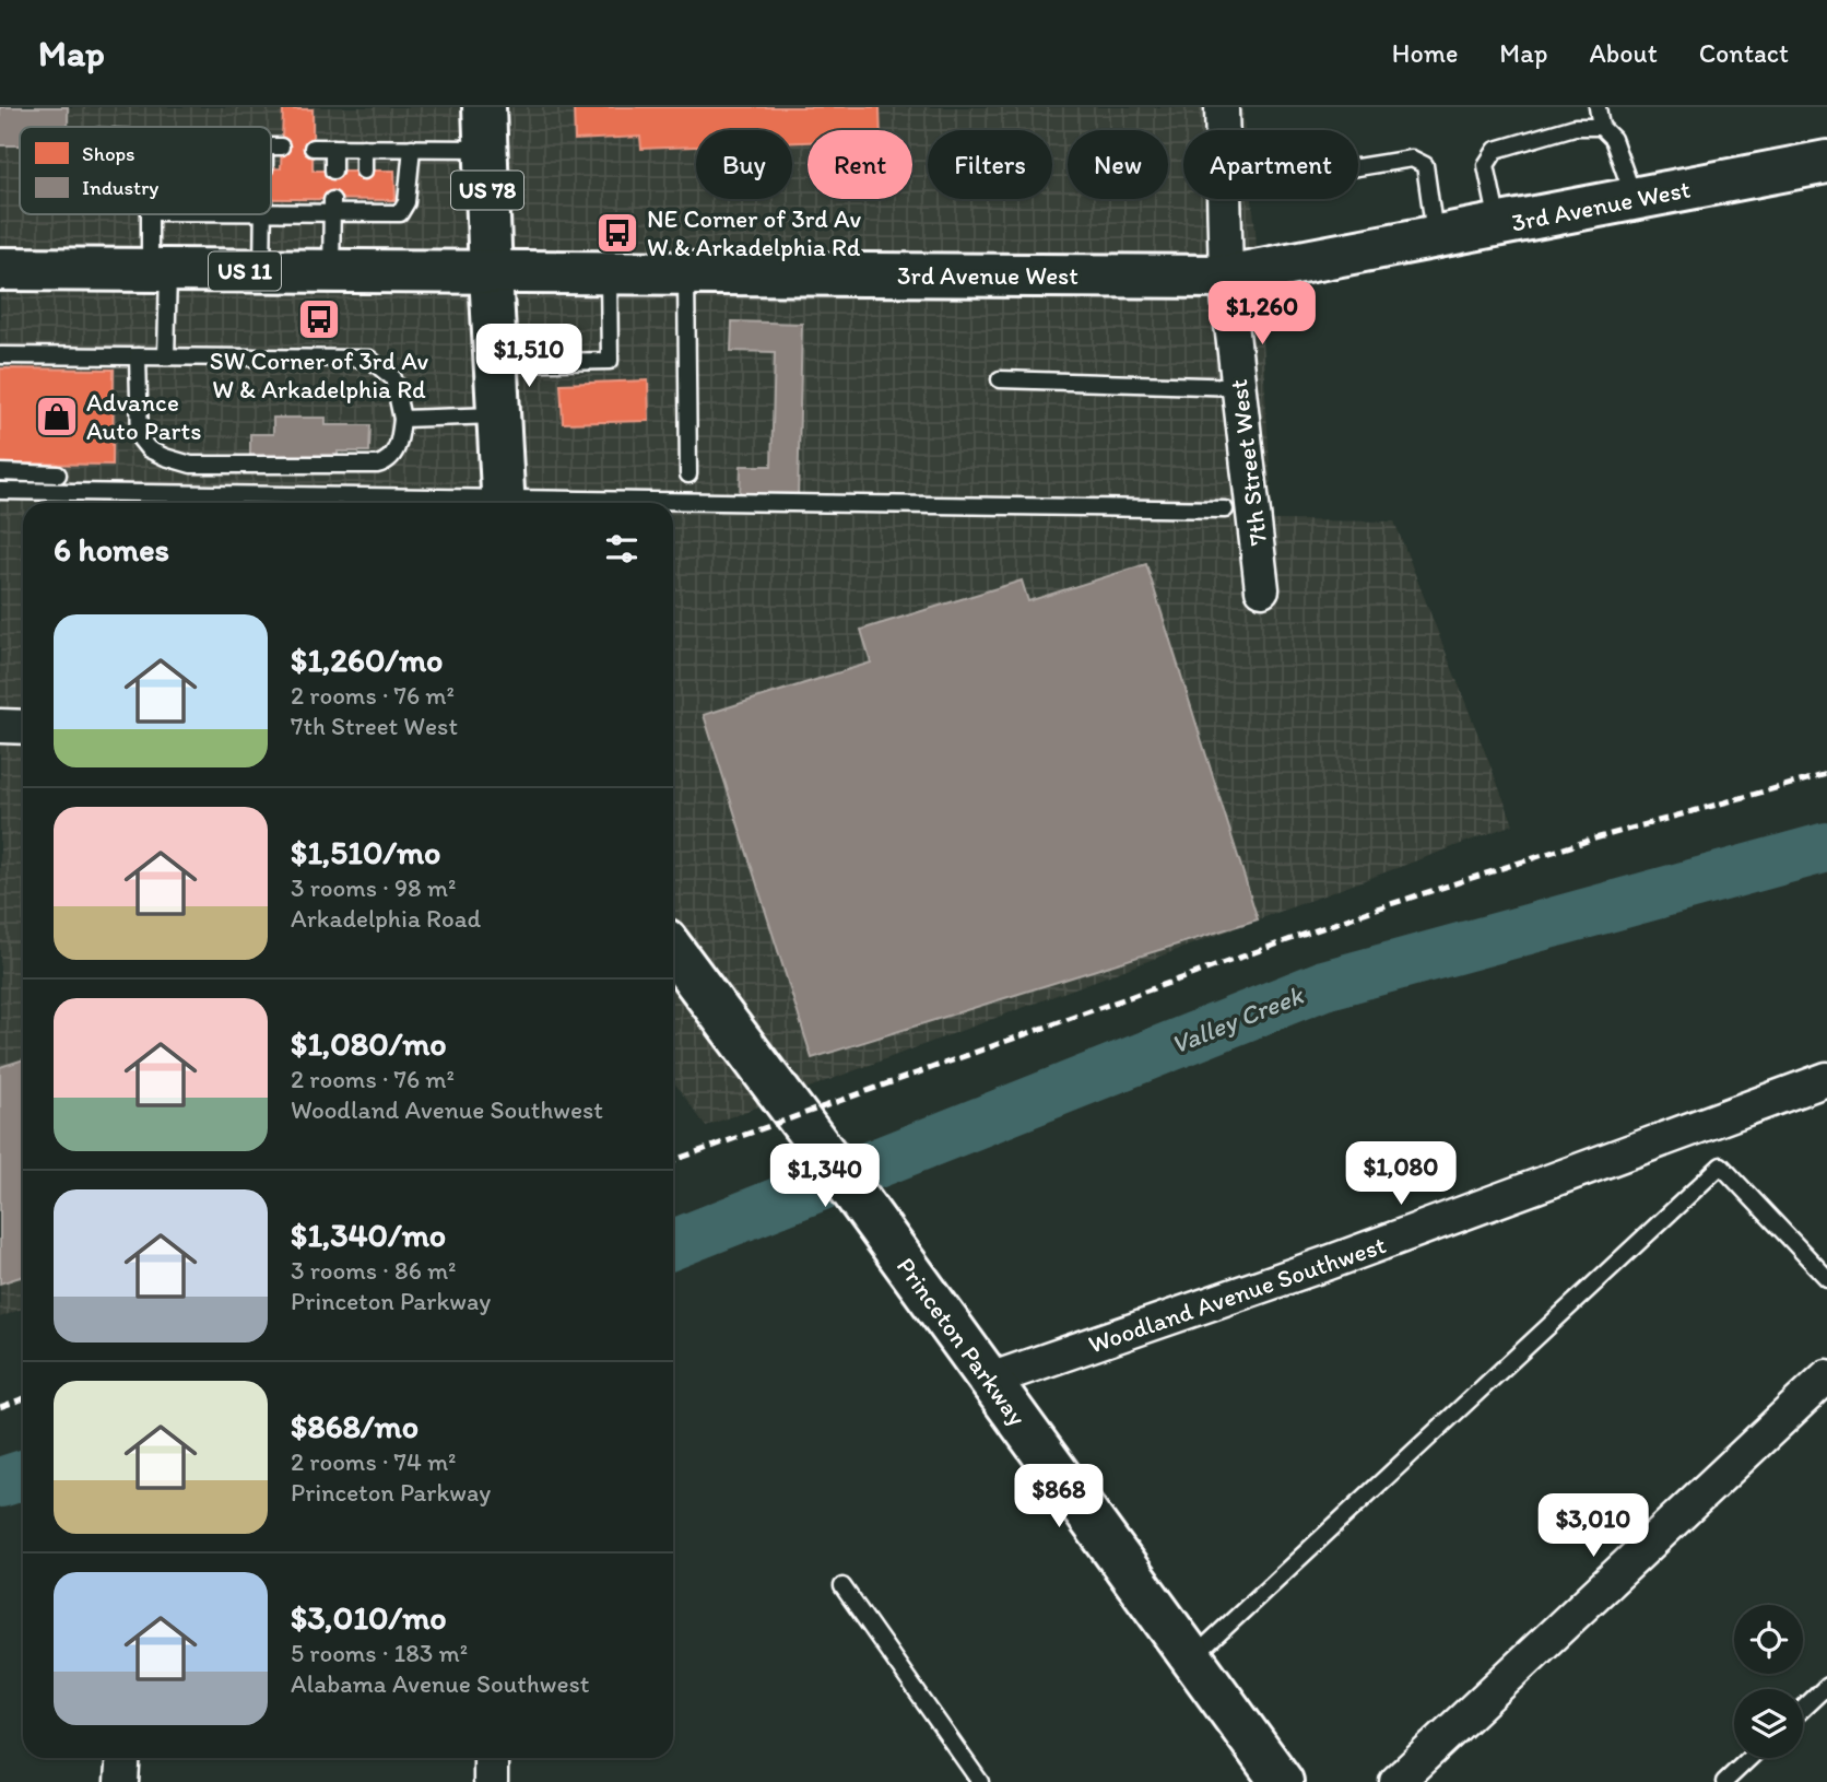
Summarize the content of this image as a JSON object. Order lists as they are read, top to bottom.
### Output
{
  "streets": {
    "main road": [
      "US 78",
      "3rd Avenue West",
      "US 11",
      "Princeton Parkway"
    ],
    "street": ["7th Street West", "Woodland Avenue Southwest"]
  },
  "crossings": [
    ["US 78", "3rd Avenue West"],
    ["3rd Avenue West", "7th Street West"],
    ["Woodland Avenue Southwest", "Princeton Parkway"]
  ],
  "water": ["Valley Creek"],
  "places": {
    "bus stop": ["NE Corner of 3rd Av W & Arkadelphia Rd", "SW Corner of 3rd Av W & Arkadelphia Rd"],
    "shop": ["Advance Auto Parts"]
  },
  "legend": ["Shops", "Industry"],
  "page": {
    "header": "Map",
    "nav": [
      "Home",
      "Map",
      "About",
      "Contact"
    ],
    "chip": [
      "Buy",
      "Rent",
      "Filters",
      "New",
      "Apartment"
    ],
    "price": [
      "$1,260",
      "$1,510",
      "$1,080",
      "$1,340",
      "$868",
      "$3,010"
    ],
    "heading": "6 homes",
    "list": [
      {
        "name": "$1,260/mo",
        "note": "2 rooms · 76 m² · 7th Street West"
      },
      {
        "name": "$1,510/mo",
        "note": "3 rooms · 98 m² · Arkadelphia Road"
      },
      {
        "name": "$1,080/mo",
        "note": "2 rooms · 76 m² · Woodland Avenue Southwest"
      },
      {
        "name": "$1,340/mo",
        "note": "3 rooms · 86 m² · Princeton Parkway"
      },
      {
        "name": "$868/mo",
        "note": "2 rooms · 74 m² · Princeton Parkway"
      },
      {
        "name": "$3,010/mo",
        "note": "5 rooms · 183 m² · Alabama Avenue Southwest"
      }
    ]
  }
}
